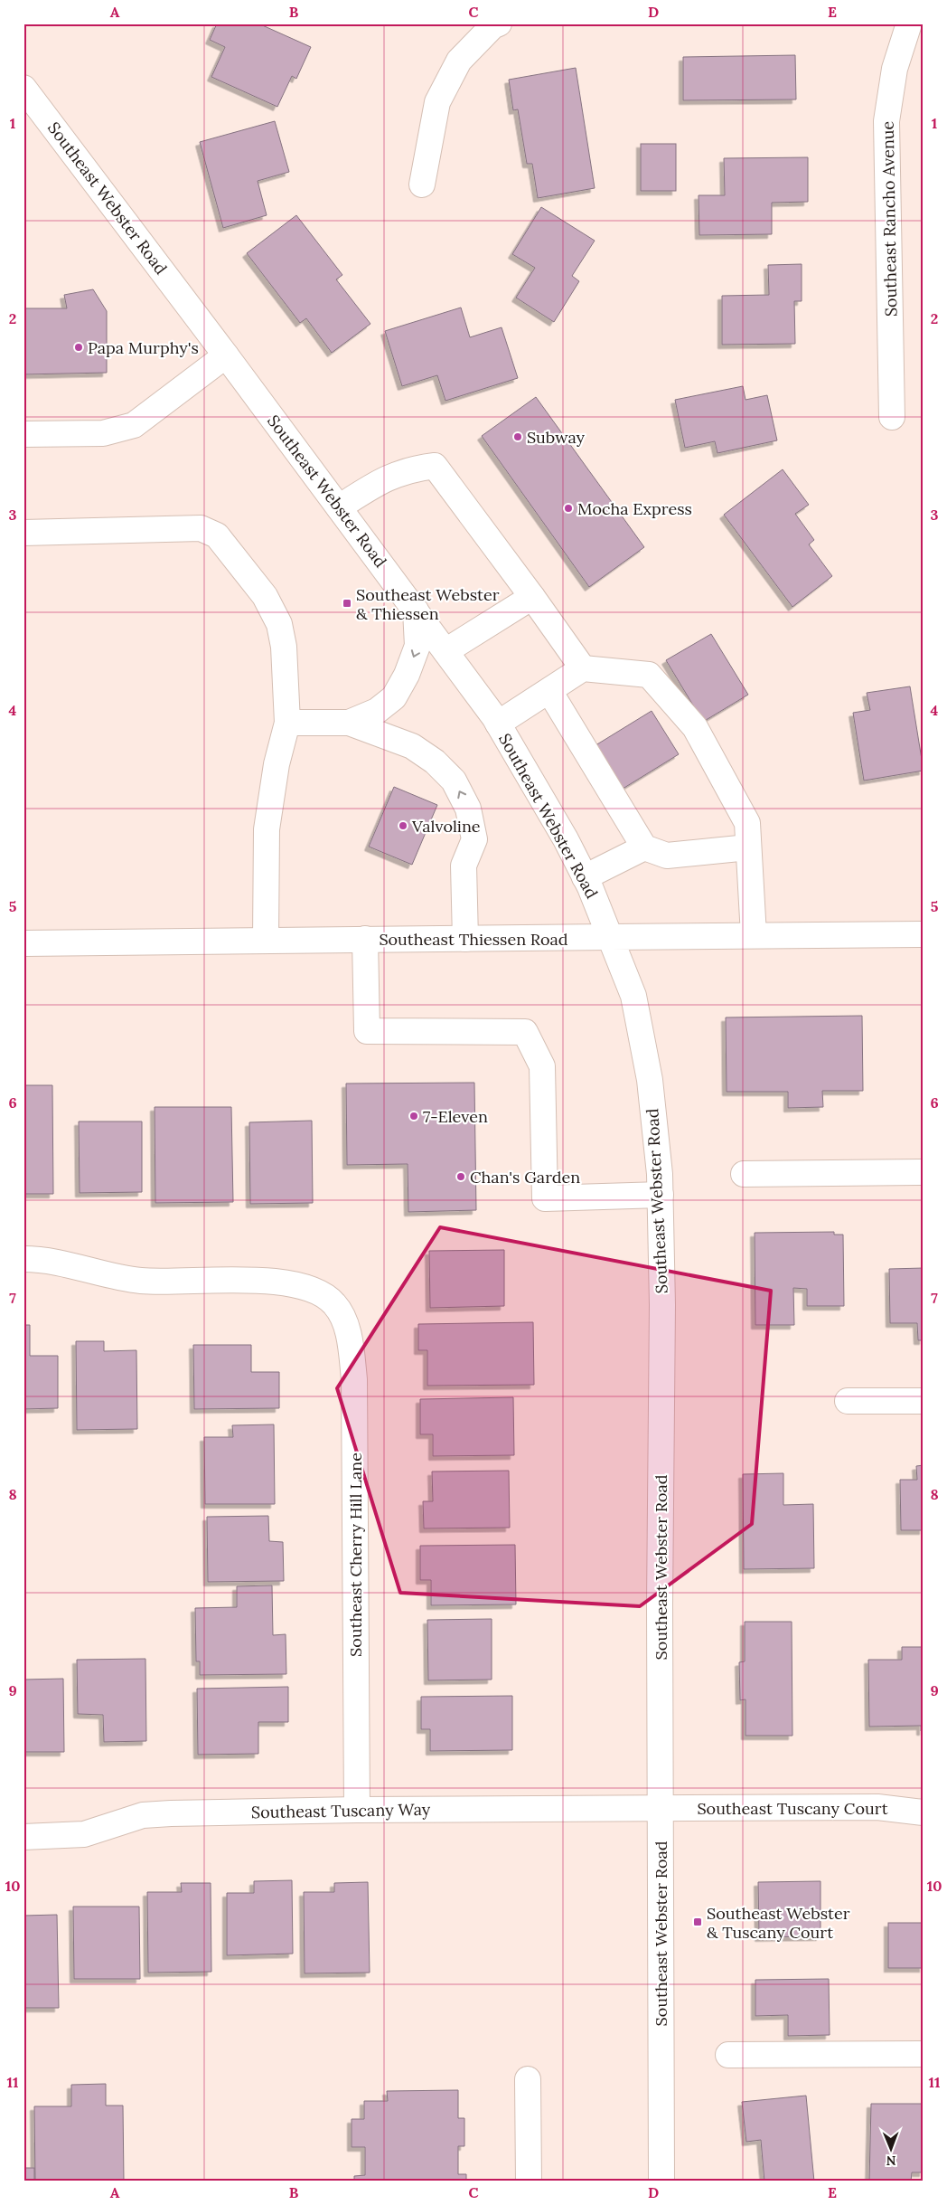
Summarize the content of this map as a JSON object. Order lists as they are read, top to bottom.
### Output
{
  "streets": {
    "street": [
      "Southeast Webster Road",
      "Southeast Rancho Avenue",
      "Southeast Thiessen Road",
      "Southeast Cherry Hill Lane",
      "Southeast Tuscany Court",
      "Southeast Tuscany Way"
    ]
  },
  "crossings": [
    ["Southeast Webster Road", "Southeast Thiessen Road"],
    ["Southeast Webster Road", "Southeast Tuscany Court"],
    ["Southeast Webster Road", "Southeast Tuscany Way"],
    ["Southeast Cherry Hill Lane", "Southeast Tuscany Way"],
    ["Southeast Tuscany Court", "Southeast Tuscany Way"]
  ],
  "places": {
    "other": [
      "Papa Murphy's",
      "Subway",
      "Mocha Express",
      "Valvoline",
      "7-Eleven",
      "Chan's Garden"
    ],
    "transit": ["Southeast Webster & Thiessen", "Southeast Webster & Tuscany Court"]
  },
  "north": "bottom",
  "grid": {
    "columns": [
      "A",
      "B",
      "C",
      "D",
      "E"
    ],
    "rows": [
      "1",
      "2",
      "3",
      "4",
      "5",
      "6",
      "7",
      "8",
      "9",
      "10",
      "11"
    ]
  }
}
